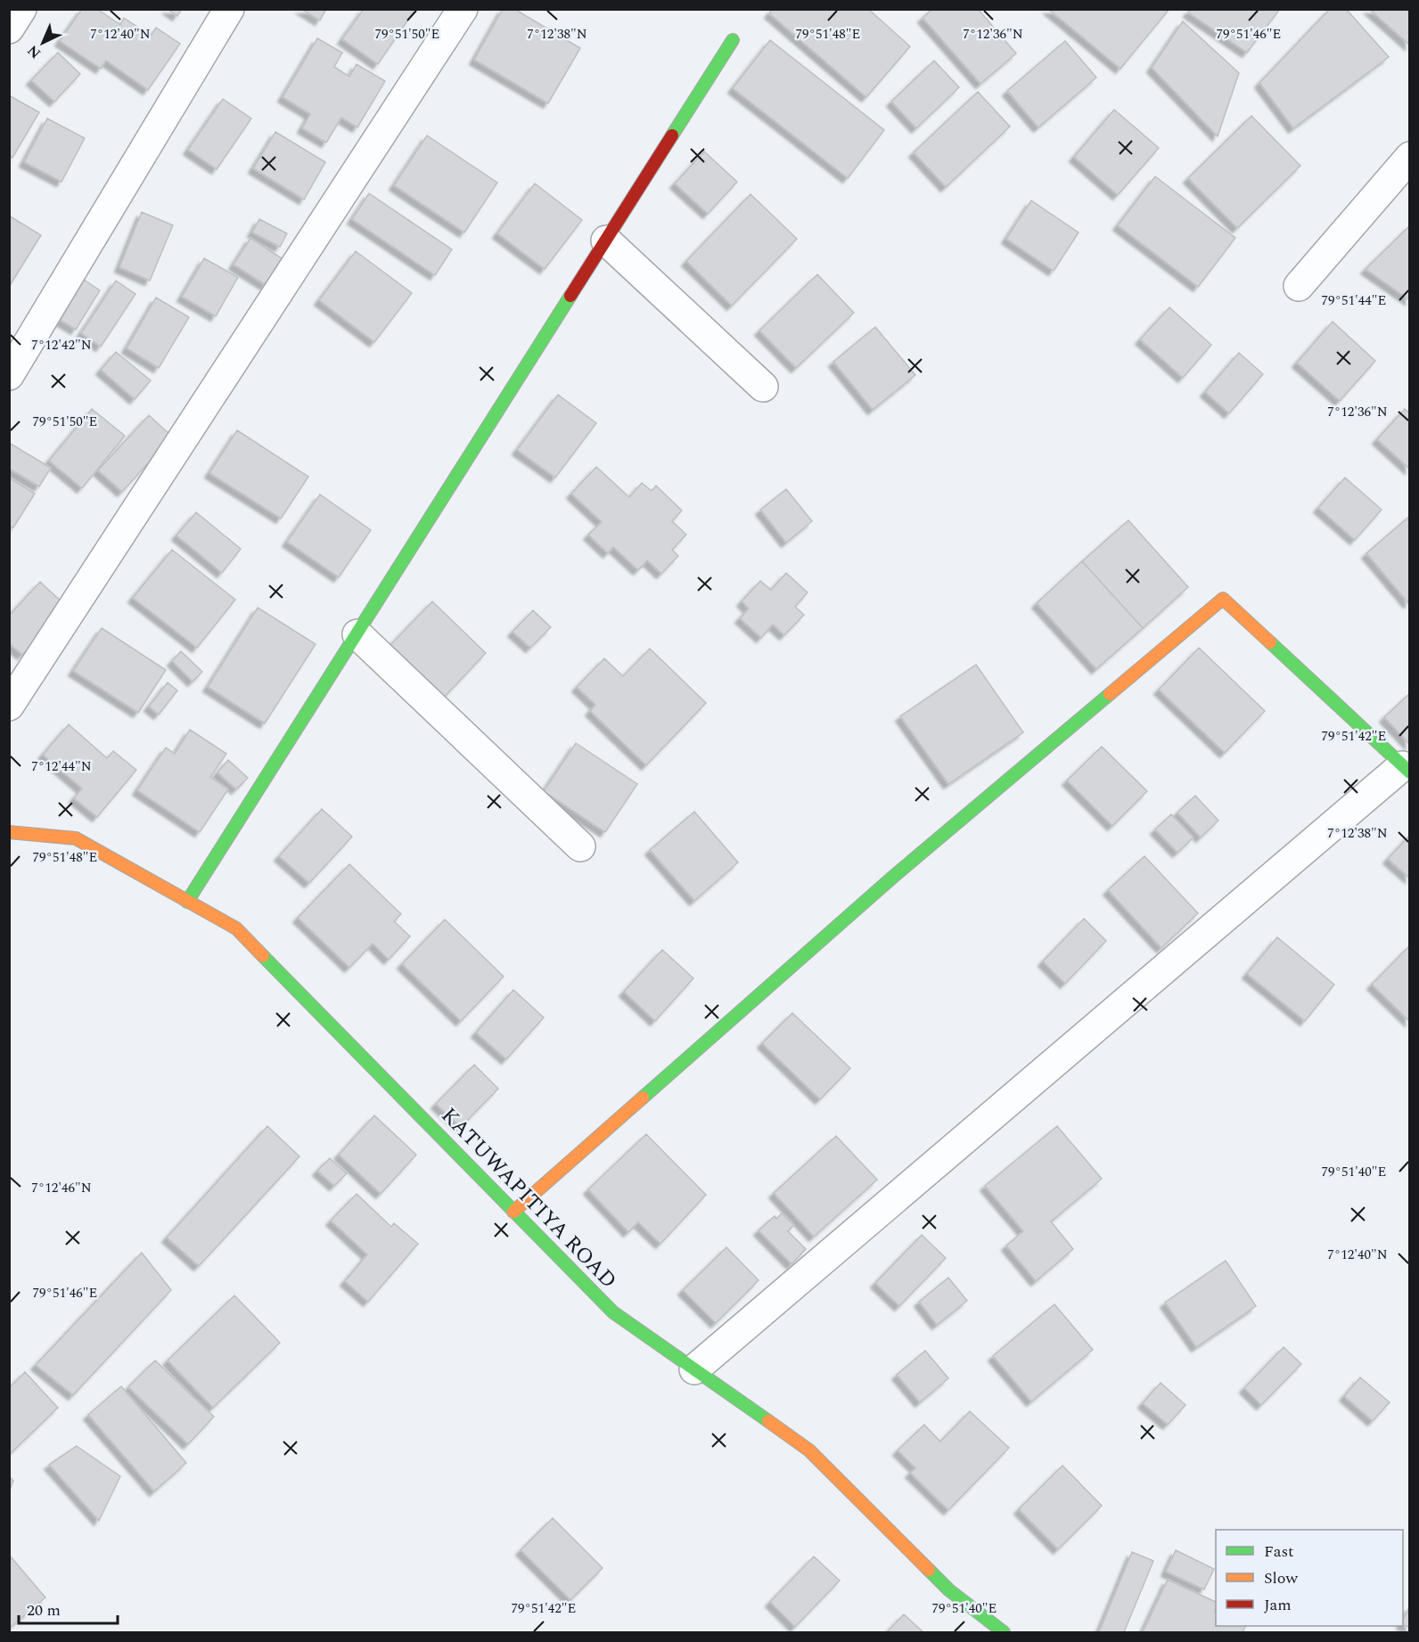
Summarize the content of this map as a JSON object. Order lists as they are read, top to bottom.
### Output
{
  "streets": {
    "street": ["KATUWAPITIYA ROAD"]
  },
  "legend": ["Fast", "Slow", "Jam"],
  "scale_bar": "20 m",
  "north": "bottom left",
  "coordinates": [
    "7°12'40\"N",
    "7°12'38\"N",
    "7°12'36\"N",
    "79°51'50\"E",
    "79°51'48\"E",
    "79°51'46\"E",
    "79°51'44\"E",
    "7°12'42\"N",
    "79°51'42\"E",
    "7°12'44\"N",
    "79°51'40\"E",
    "7°12'46\"N"
  ]
}
